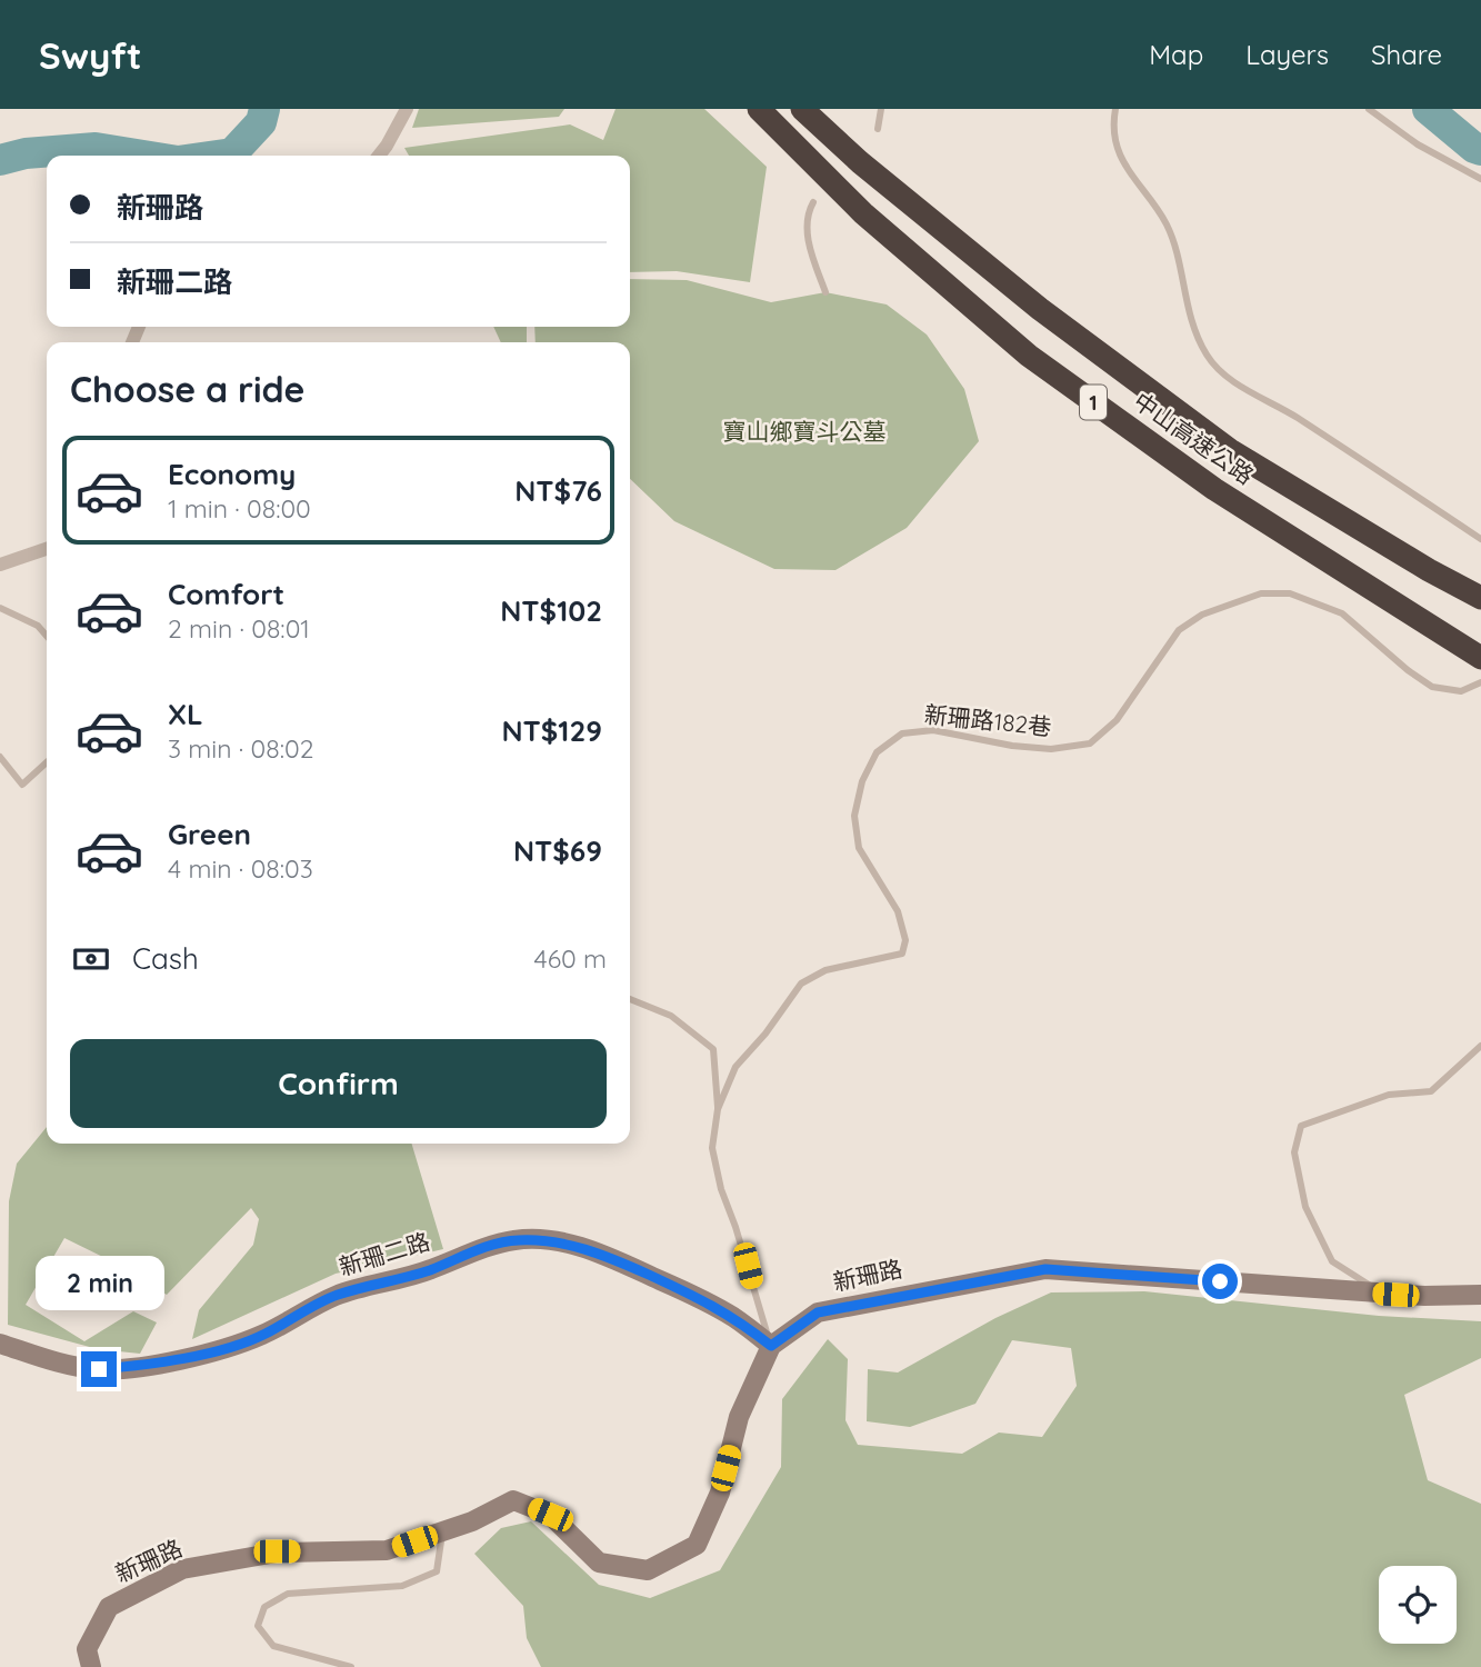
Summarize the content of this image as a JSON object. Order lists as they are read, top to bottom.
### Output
{
  "streets": {
    "highway": ["1", "中山高速公路"],
    "street": ["新珊二路", "新珊路"],
    "lane": ["新珊路182巷"]
  },
  "crossings": [
    ["新珊路182巷", "新珊二路"],
    ["新珊路182巷", "新珊路"],
    ["新珊二路", "新珊路"]
  ],
  "parks": ["寶山鄉寶斗公墓"],
  "page": {
    "header": "Swyft",
    "nav": ["Map", "Layers", "Share"],
    "banner": ["新珊路", "新珊二路"],
    "heading": "Choose a ride",
    "list": [
      {
        "name": "Economy",
        "note": "1 min · 08:00",
        "value": "NT$76"
      },
      {
        "name": "Comfort",
        "note": "2 min · 08:01",
        "value": "NT$102"
      },
      {
        "name": "XL",
        "note": "3 min · 08:02",
        "value": "NT$129"
      },
      {
        "name": "Green",
        "note": "4 min · 08:03",
        "value": "NT$69"
      }
    ],
    "pay": ["Cash", "460 m"],
    "buttons": "Confirm",
    "bubble": "2 min"
  }
}
